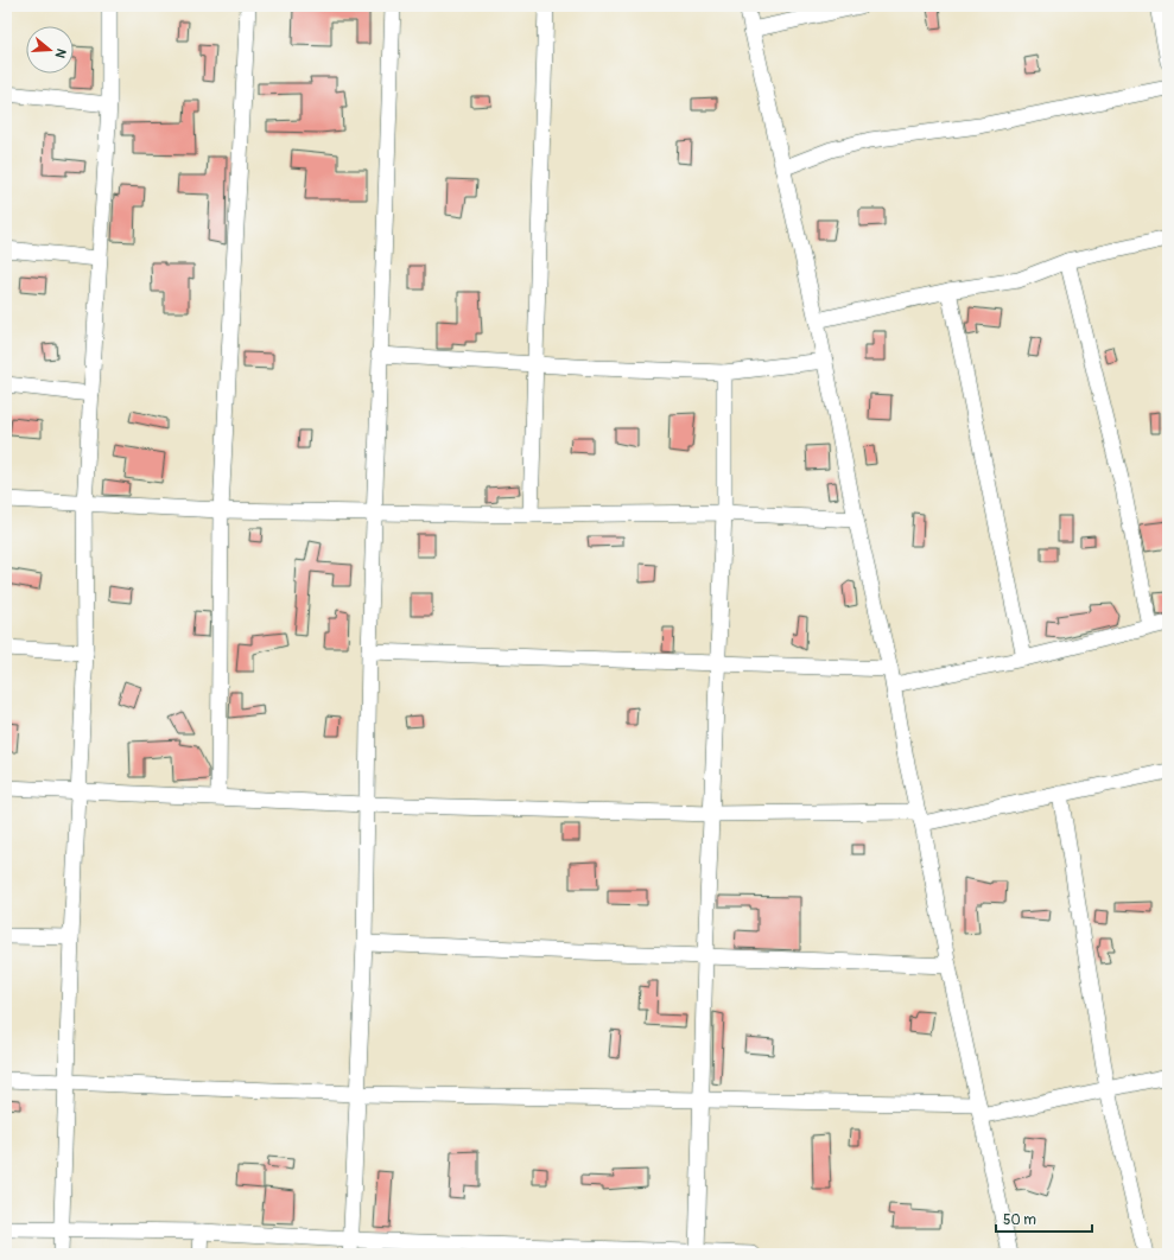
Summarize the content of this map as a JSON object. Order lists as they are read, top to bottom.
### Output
{
  "scale_bar": "50 m",
  "north": "right"
}
